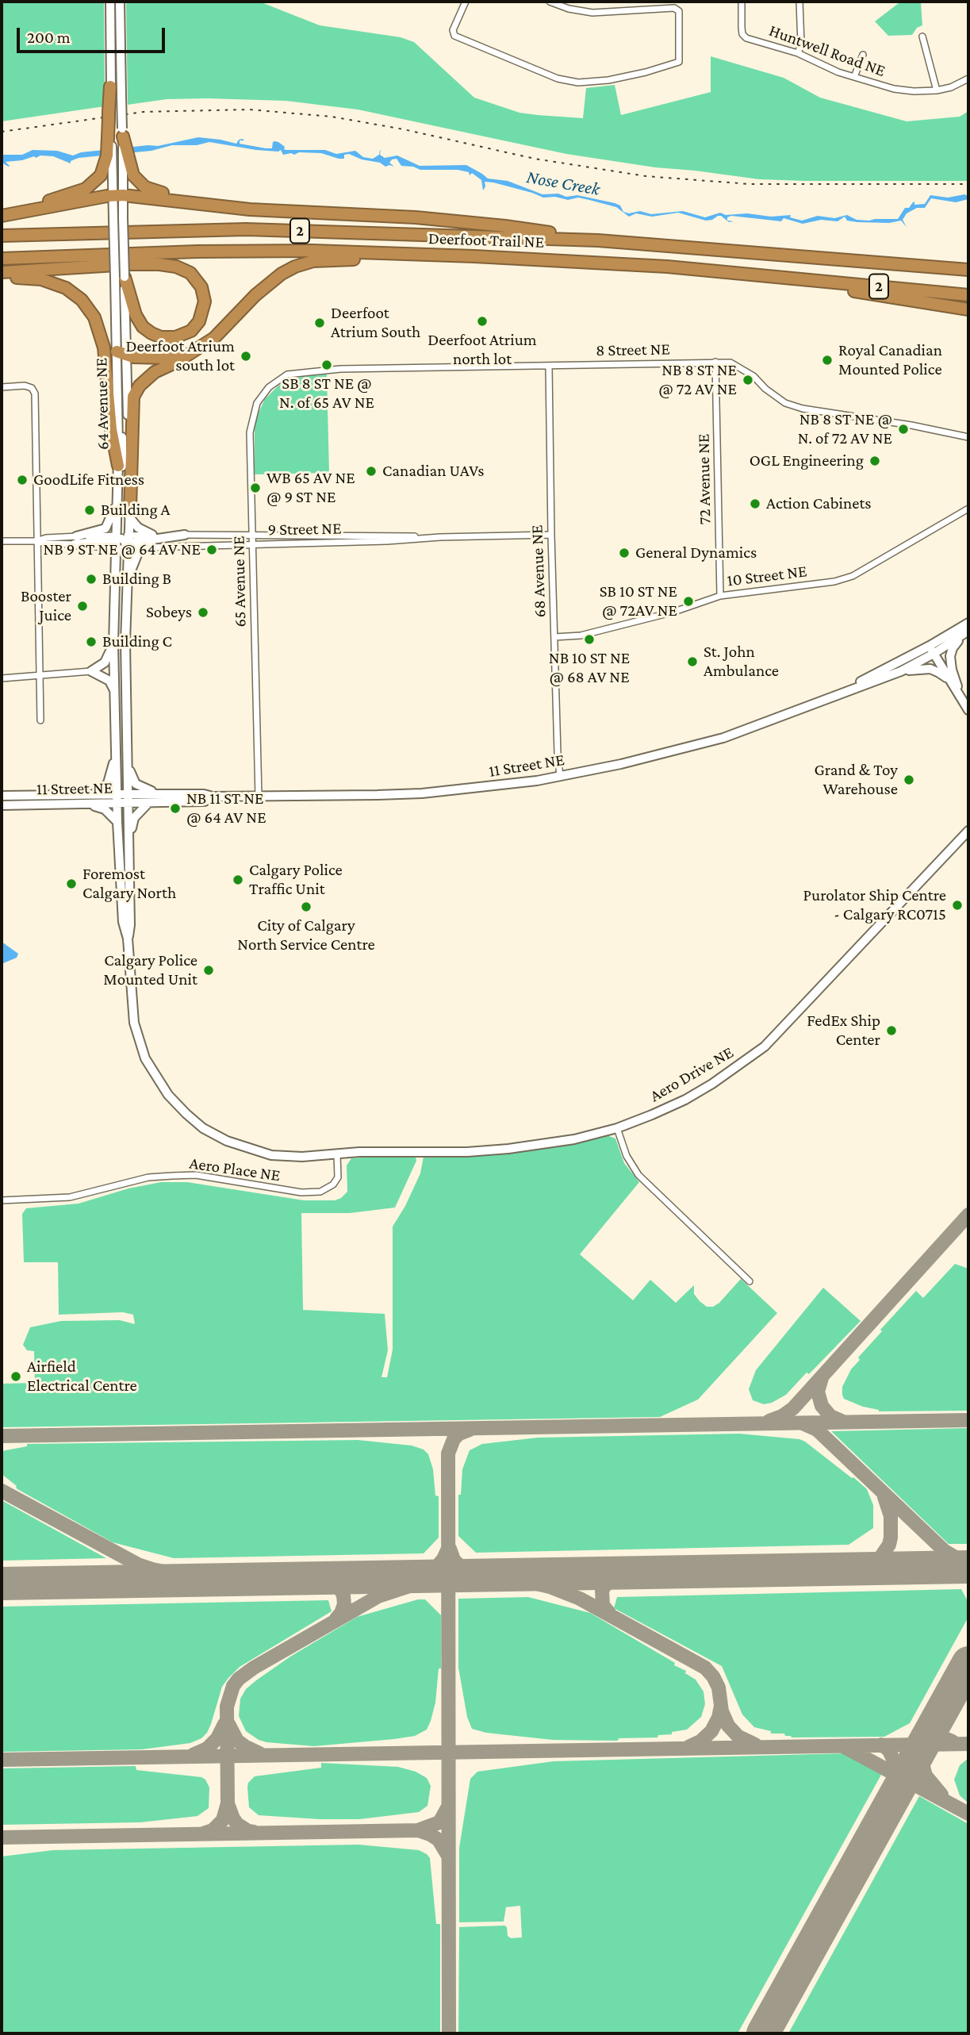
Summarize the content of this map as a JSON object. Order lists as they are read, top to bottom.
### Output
{
  "streets": {
    "highway": ["2", "Deerfoot Trail NE"],
    "street": [
      "Huntwell Road NE",
      "8 Street NE",
      "64 Avenue NE",
      "72 Avenue NE",
      "9 Street NE",
      "68 Avenue NE",
      "10 Street NE",
      "65 Avenue NE",
      "11 Street NE",
      "Aero Drive NE",
      "Aero Place NE"
    ]
  },
  "crossings": [
    ["8 Street NE", "72 Avenue NE"],
    ["8 Street NE", "68 Avenue NE"],
    ["8 Street NE", "65 Avenue NE"],
    ["64 Avenue NE", "9 Street NE"],
    ["64 Avenue NE", "11 Street NE"],
    ["64 Avenue NE", "Aero Drive NE"],
    ["64 Avenue NE", "Aero Place NE"],
    ["72 Avenue NE", "10 Street NE"],
    ["9 Street NE", "68 Avenue NE"],
    ["9 Street NE", "65 Avenue NE"],
    ["68 Avenue NE", "10 Street NE"],
    ["68 Avenue NE", "11 Street NE"],
    ["65 Avenue NE", "11 Street NE"],
    ["Aero Drive NE", "Aero Place NE"]
  ],
  "water": ["Nose Creek"],
  "places": [
    "Deerfoot Atrium north lot",
    "Deerfoot Atrium South",
    "Deerfoot Atrium south lot",
    "Royal Canadian Mounted Police",
    "SB 8 ST NE @ N. of 65 AV NE",
    "NB 8 ST NE @ 72 AV NE",
    "NB 8 ST NE @ N. of 72 AV NE",
    "OGL Engineering",
    "Canadian UAVs",
    "GoodLife Fitness",
    "WB 65 AV NE @ 9 ST NE",
    "Action Cabinets",
    "Building A",
    "NB 9 ST NE @ 64 AV NE",
    "General Dynamics",
    "Building B",
    "SB 10 ST NE @ 72AV NE",
    "Booster Juice",
    "Sobeys",
    "NB 10 ST NE @ 68 AV NE",
    "Building C",
    "St. John Ambulance",
    "Grand & Toy Warehouse",
    "NB 11 ST NE @ 64 AV NE",
    "Calgary Police Traffic Unit",
    "Foremost Calgary North",
    "Purolator Ship Centre - Calgary RC0715",
    "City of Calgary North Service Centre",
    "Calgary Police Mounted Unit",
    "FedEx Ship Center",
    "Airfield Electrical Centre"
  ],
  "scale_bar": "200 m"
}
